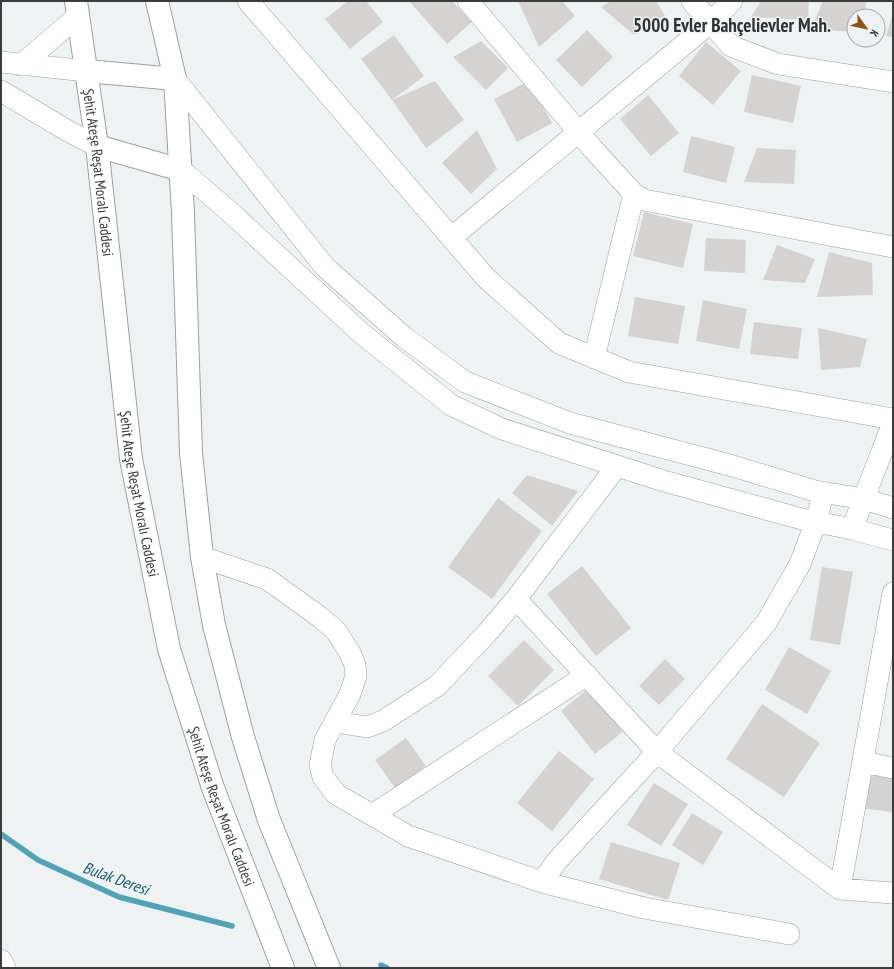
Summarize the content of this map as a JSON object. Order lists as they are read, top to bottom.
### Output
{
  "streets": {
    "main road": ["Şehit Ateşe Reşat Moralı Caddesi"]
  },
  "districts": ["5000 Evler Bahçelievler Mah."],
  "water": ["Bulak Deresi"],
  "north": "bottom right"
}
